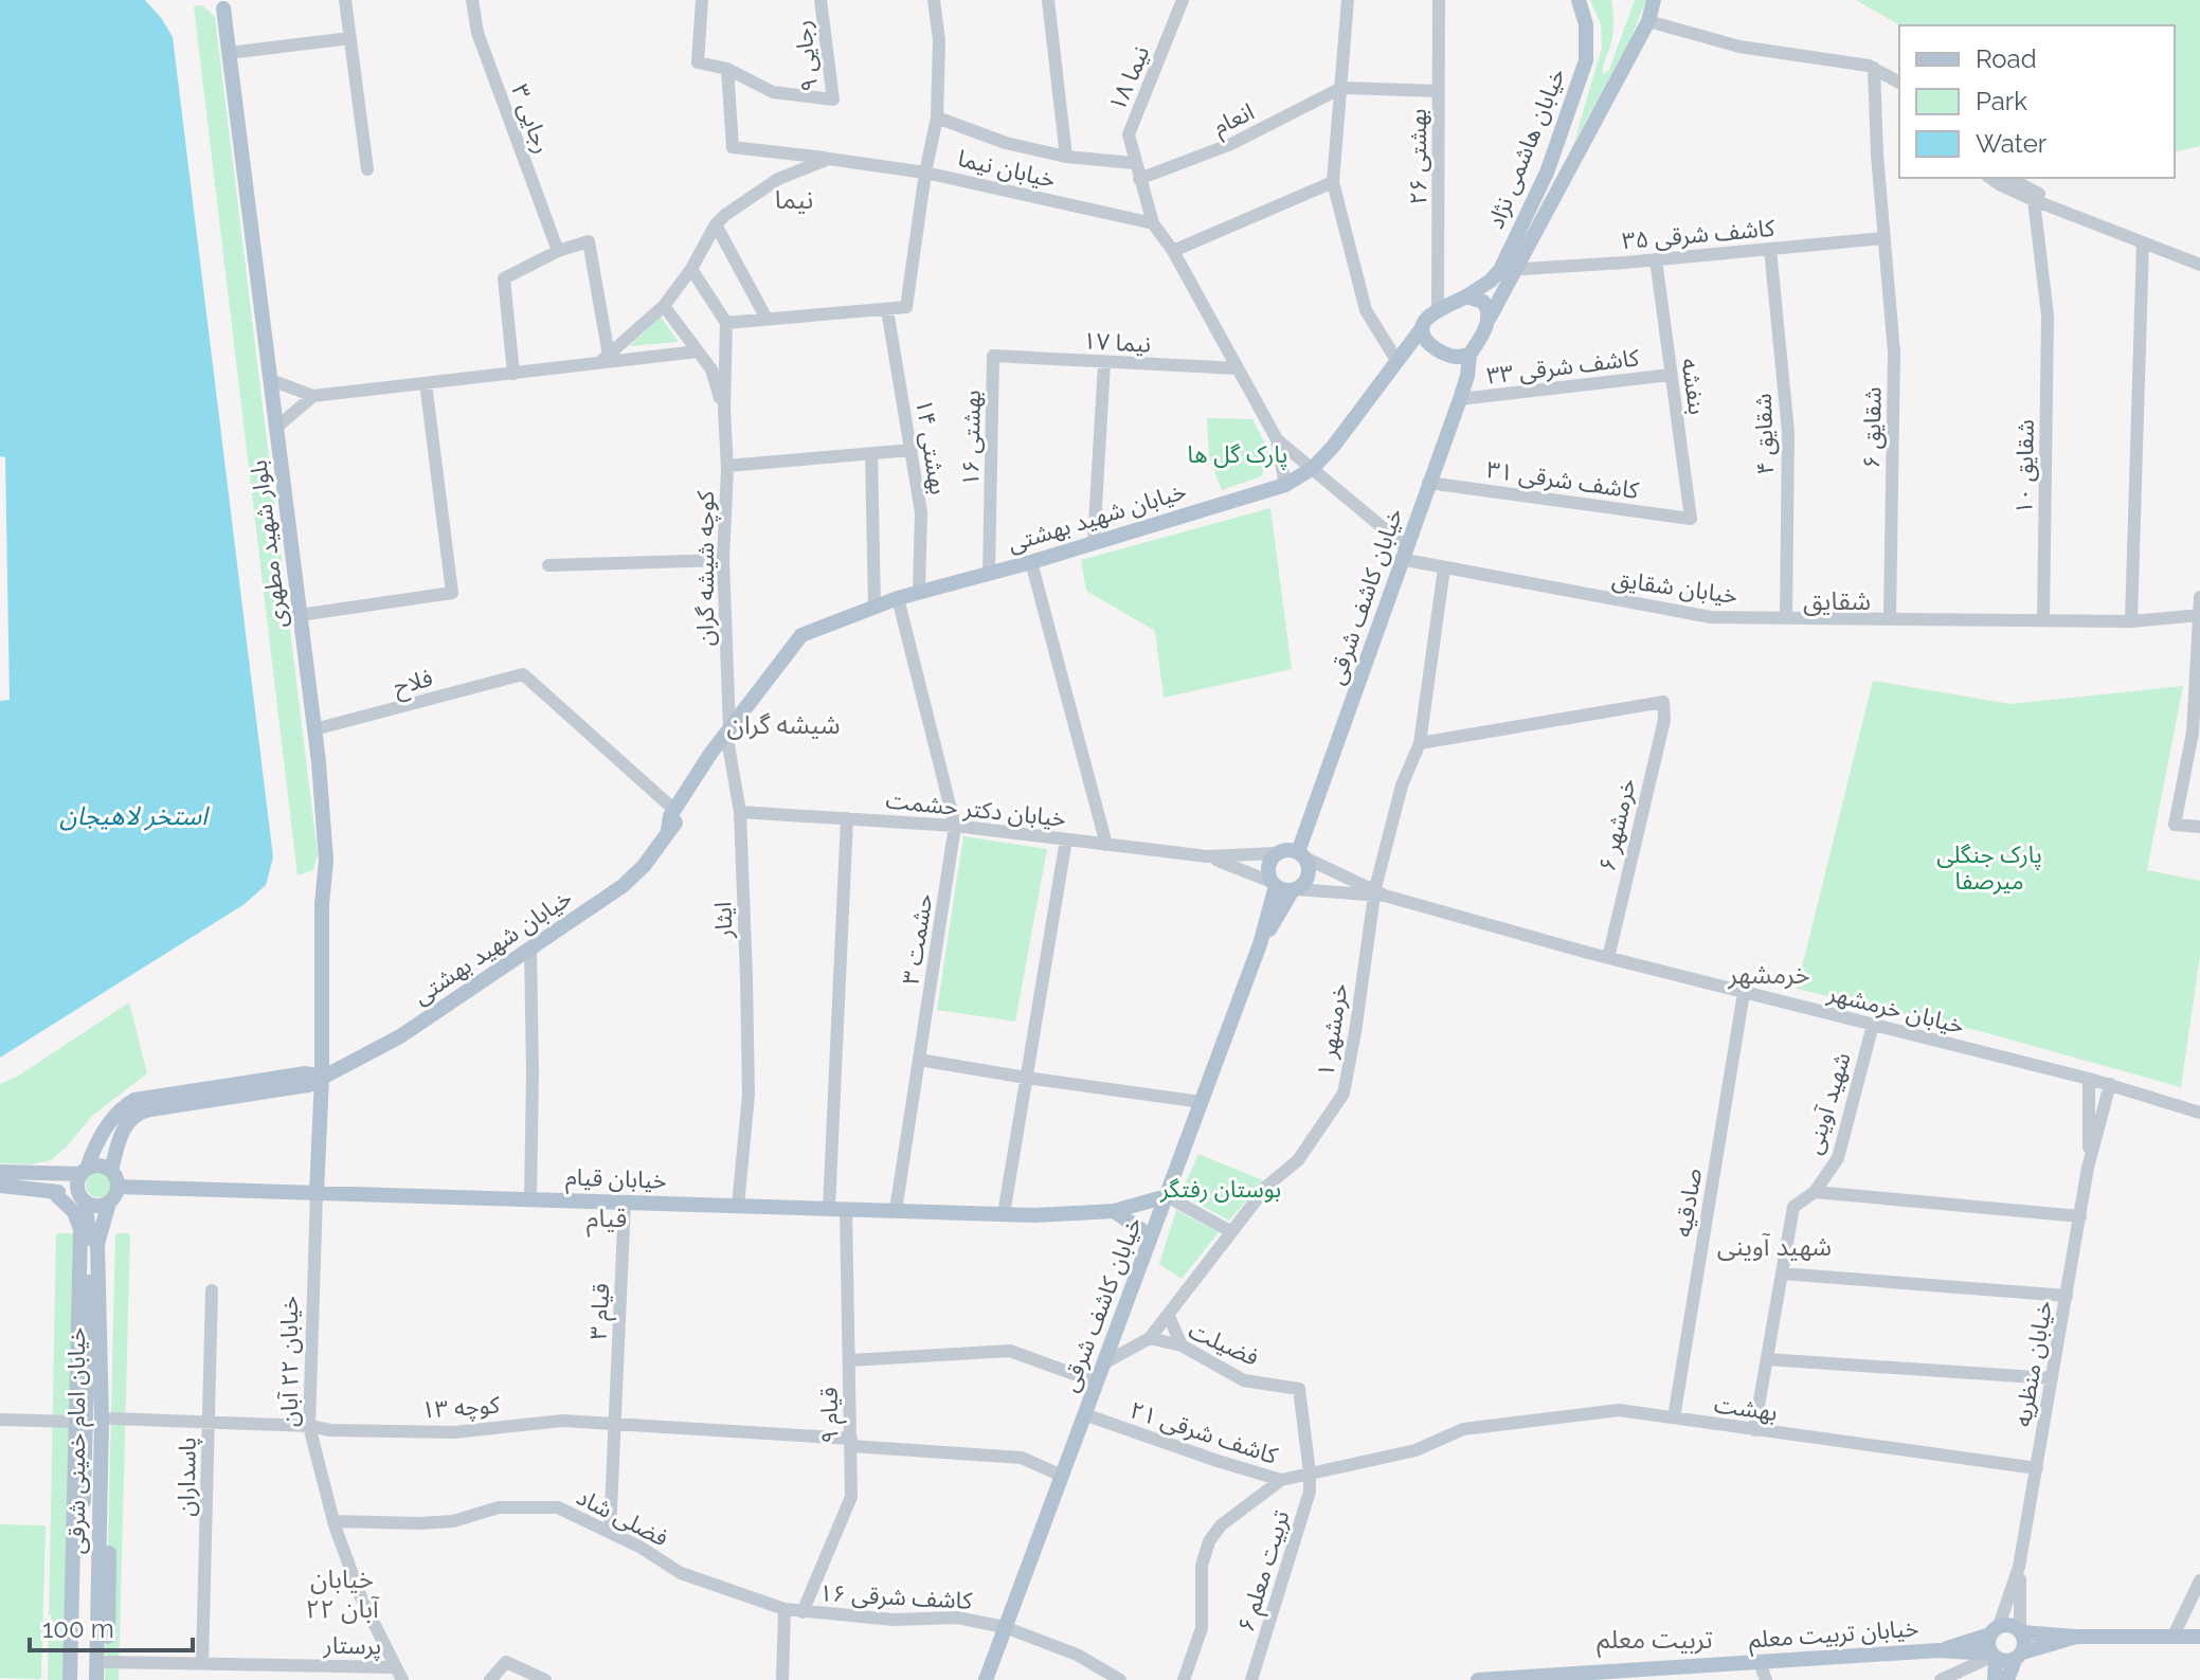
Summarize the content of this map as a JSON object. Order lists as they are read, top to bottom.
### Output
{
  "streets": {
    "main road": [
      "خیابان هاشمی نژاد",
      "خیابان شهید بهشتی",
      "بلوار شهید مطهری",
      "خیابان کاشف شرقی",
      "خیابان قیام",
      "خیابان ۲۲ آبان",
      "خیابان امام خمینی شرقی",
      "خیابان تربیت معلم"
    ],
    "street": [
      "رجایی ۹",
      "نیما ۱۸",
      "رجایی ۳",
      "انعام",
      "بهشتی ۲۶",
      "خیابان نیما",
      "کاشف شرقی ۳۵",
      "نیما ۱۷",
      "کاشف شرقی ۳۳",
      "بنفشه",
      "شقایق ۶",
      "شقایق ۴",
      "بهشتی ۱۶",
      "بهشتی ۱۴",
      "شقایق ۱۰",
      "کاشف شرقی ۳۱",
      "کوچه شیشه گران",
      "خیابان شقایق",
      "فلاح",
      "خیابان دکتر حشمت",
      "خرمشهر ۶",
      "ایثار",
      "حشمت ۳",
      "خیابان خرمشهر",
      "خرمشهر ۱",
      "شهید آوینی",
      "صادقیه",
      "قیام ۳",
      "فضیلت",
      "خیابان منظریه",
      "کوچه ۱۳",
      "بهشت",
      "قیام ۹",
      "کاشف شرقی ۲۱",
      "پاسداران",
      "فضلی شاد",
      "تربیت معلم ۶",
      "کاشف شرقی ۱۶",
      "پرستار"
    ]
  },
  "crossings": [
    ["نیما ۱۸", "انعام"],
    ["نیما ۱۸", "خیابان نیما"],
    ["خیابان هاشمی نژاد", "بهشتی ۲۶"],
    ["خیابان هاشمی نژاد", "کاشف شرقی ۳۵"],
    ["خیابان هاشمی نژاد", "خیابان شهید بهشتی"],
    ["خیابان هاشمی نژاد", "خیابان کاشف شرقی"],
    ["بهشتی ۲۶", "خیابان شهید بهشتی"],
    ["بهشتی ۲۶", "خیابان کاشف شرقی"],
    ["کاشف شرقی ۳۵", "بنفشه"],
    ["کاشف شرقی ۳۵", "شقایق ۶"],
    ["کاشف شرقی ۳۵", "شقایق ۴"],
    ["نیما ۱۷", "بهشتی ۱۶"],
    ["کاشف شرقی ۳۳", "بنفشه"],
    ["کاشف شرقی ۳۳", "خیابان کاشف شرقی"],
    ["بنفشه", "کاشف شرقی ۳۱"],
    ["شقایق ۶", "خیابان شقایق"],
    ["شقایق ۴", "خیابان شقایق"],
    ["بهشتی ۱۶", "خیابان شهید بهشتی"],
    ["بهشتی ۱۴", "خیابان شهید بهشتی"],
    ["شقایق ۱۰", "خیابان شقایق"],
    ["کاشف شرقی ۳۱", "خیابان کاشف شرقی"],
    ["خیابان شهید بهشتی", "بلوار شهید مطهری"],
    ["خیابان شهید بهشتی", "کوچه شیشه گران"],
    ["خیابان شهید بهشتی", "خیابان کاشف شرقی"],
    ["خیابان شهید بهشتی", "فلاح"],
    ["خیابان شهید بهشتی", "ایثار"],
    ["خیابان شهید بهشتی", "خیابان قیام"],
    ["خیابان شهید بهشتی", "خیابان ۲۲ آبان"],
    ["خیابان شهید بهشتی", "خیابان امام خمینی شرقی"],
    ["بلوار شهید مطهری", "فلاح"],
    ["بلوار شهید مطهری", "خیابان ۲۲ آبان"],
    ["خیابان شقایق", "خیابان کاشف شرقی"],
    ["خیابان شقایق", "خرمشهر ۱"],
    ["خیابان کاشف شرقی", "خیابان قیام"],
    ["خیابان کاشف شرقی", "فضیلت"],
    ["خیابان کاشف شرقی", "کوچه ۱۳"],
    ["خیابان کاشف شرقی", "کاشف شرقی ۲۱"],
    ["خیابان کاشف شرقی", "کاشف شرقی ۱۶"],
    ["خیابان دکتر حشمت", "ایثار"],
    ["خیابان دکتر حشمت", "حشمت ۳"],
    ["خرمشهر ۶", "خیابان خرمشهر"],
    ["خرمشهر ۶", "خرمشهر ۱"],
    ["ایثار", "خیابان قیام"],
    ["حشمت ۳", "خیابان قیام"],
    ["خیابان خرمشهر", "خرمشهر ۱"],
    ["خیابان خرمشهر", "شهید آوینی"],
    ["خیابان خرمشهر", "صادقیه"],
    ["خرمشهر ۱", "فضیلت"],
    ["شهید آوینی", "بهشت"],
    ["خیابان قیام", "قیام ۳"],
    ["خیابان قیام", "خیابان ۲۲ آبان"],
    ["خیابان قیام", "قیام ۹"],
    ["خیابان قیام", "خیابان امام خمینی شرقی"],
    ["صادقیه", "بهشت"],
    ["قیام ۳", "کوچه ۱۳"],
    ["قیام ۳", "فضلی شاد"],
    ["فضیلت", "کاشف شرقی ۲۱"],
    ["فضیلت", "تربیت معلم ۶"],
    ["خیابان ۲۲ آبان", "کوچه ۱۳"],
    ["خیابان ۲۲ آبان", "فضلی شاد"],
    ["خیابان ۲۲ آبان", "پرستار"],
    ["خیابان منظریه", "بهشت"],
    ["کوچه ۱۳", "قیام ۹"],
    ["کوچه ۱۳", "پاسداران"],
    ["بهشت", "کاشف شرقی ۲۱"],
    ["قیام ۹", "کاشف شرقی ۱۶"],
    ["کاشف شرقی ۲۱", "تربیت معلم ۶"],
    ["پاسداران", "پرستار"],
    ["فضلی شاد", "کاشف شرقی ۱۶"]
  ],
  "districts": [
    "نیما",
    "شقایق",
    "شیشه گران",
    "خرمشهر",
    "قیام",
    "شهید آوینی",
    "خیابان ۲۲ آبان",
    "تربیت معلم"
  ],
  "water": ["استخر لاهیجان"],
  "parks": ["پارک گل ها", "پارک جنگلی میرصفا", "بوستان رفتگر"],
  "legend": ["Road", "Park", "Water"],
  "scale_bar": "100 m"
}
